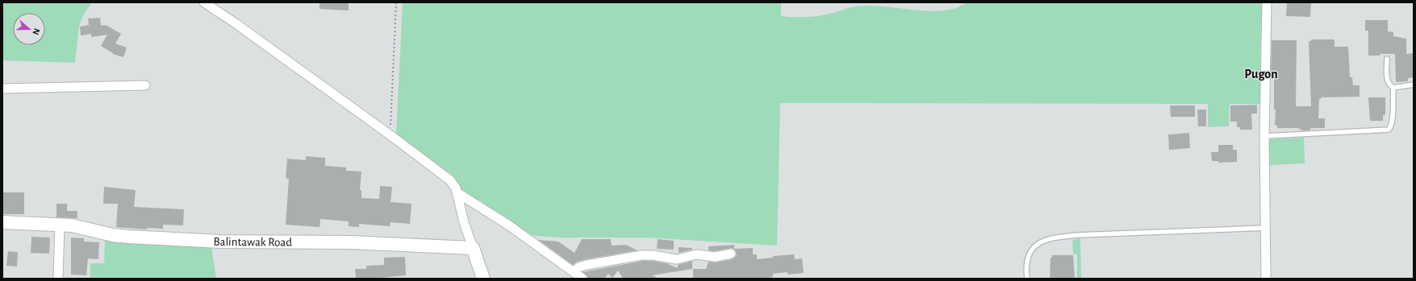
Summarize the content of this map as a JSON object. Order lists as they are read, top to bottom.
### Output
{
  "streets": {
    "street": ["Balintawak Road"]
  },
  "districts": ["Pugon"],
  "north": "right"
}
